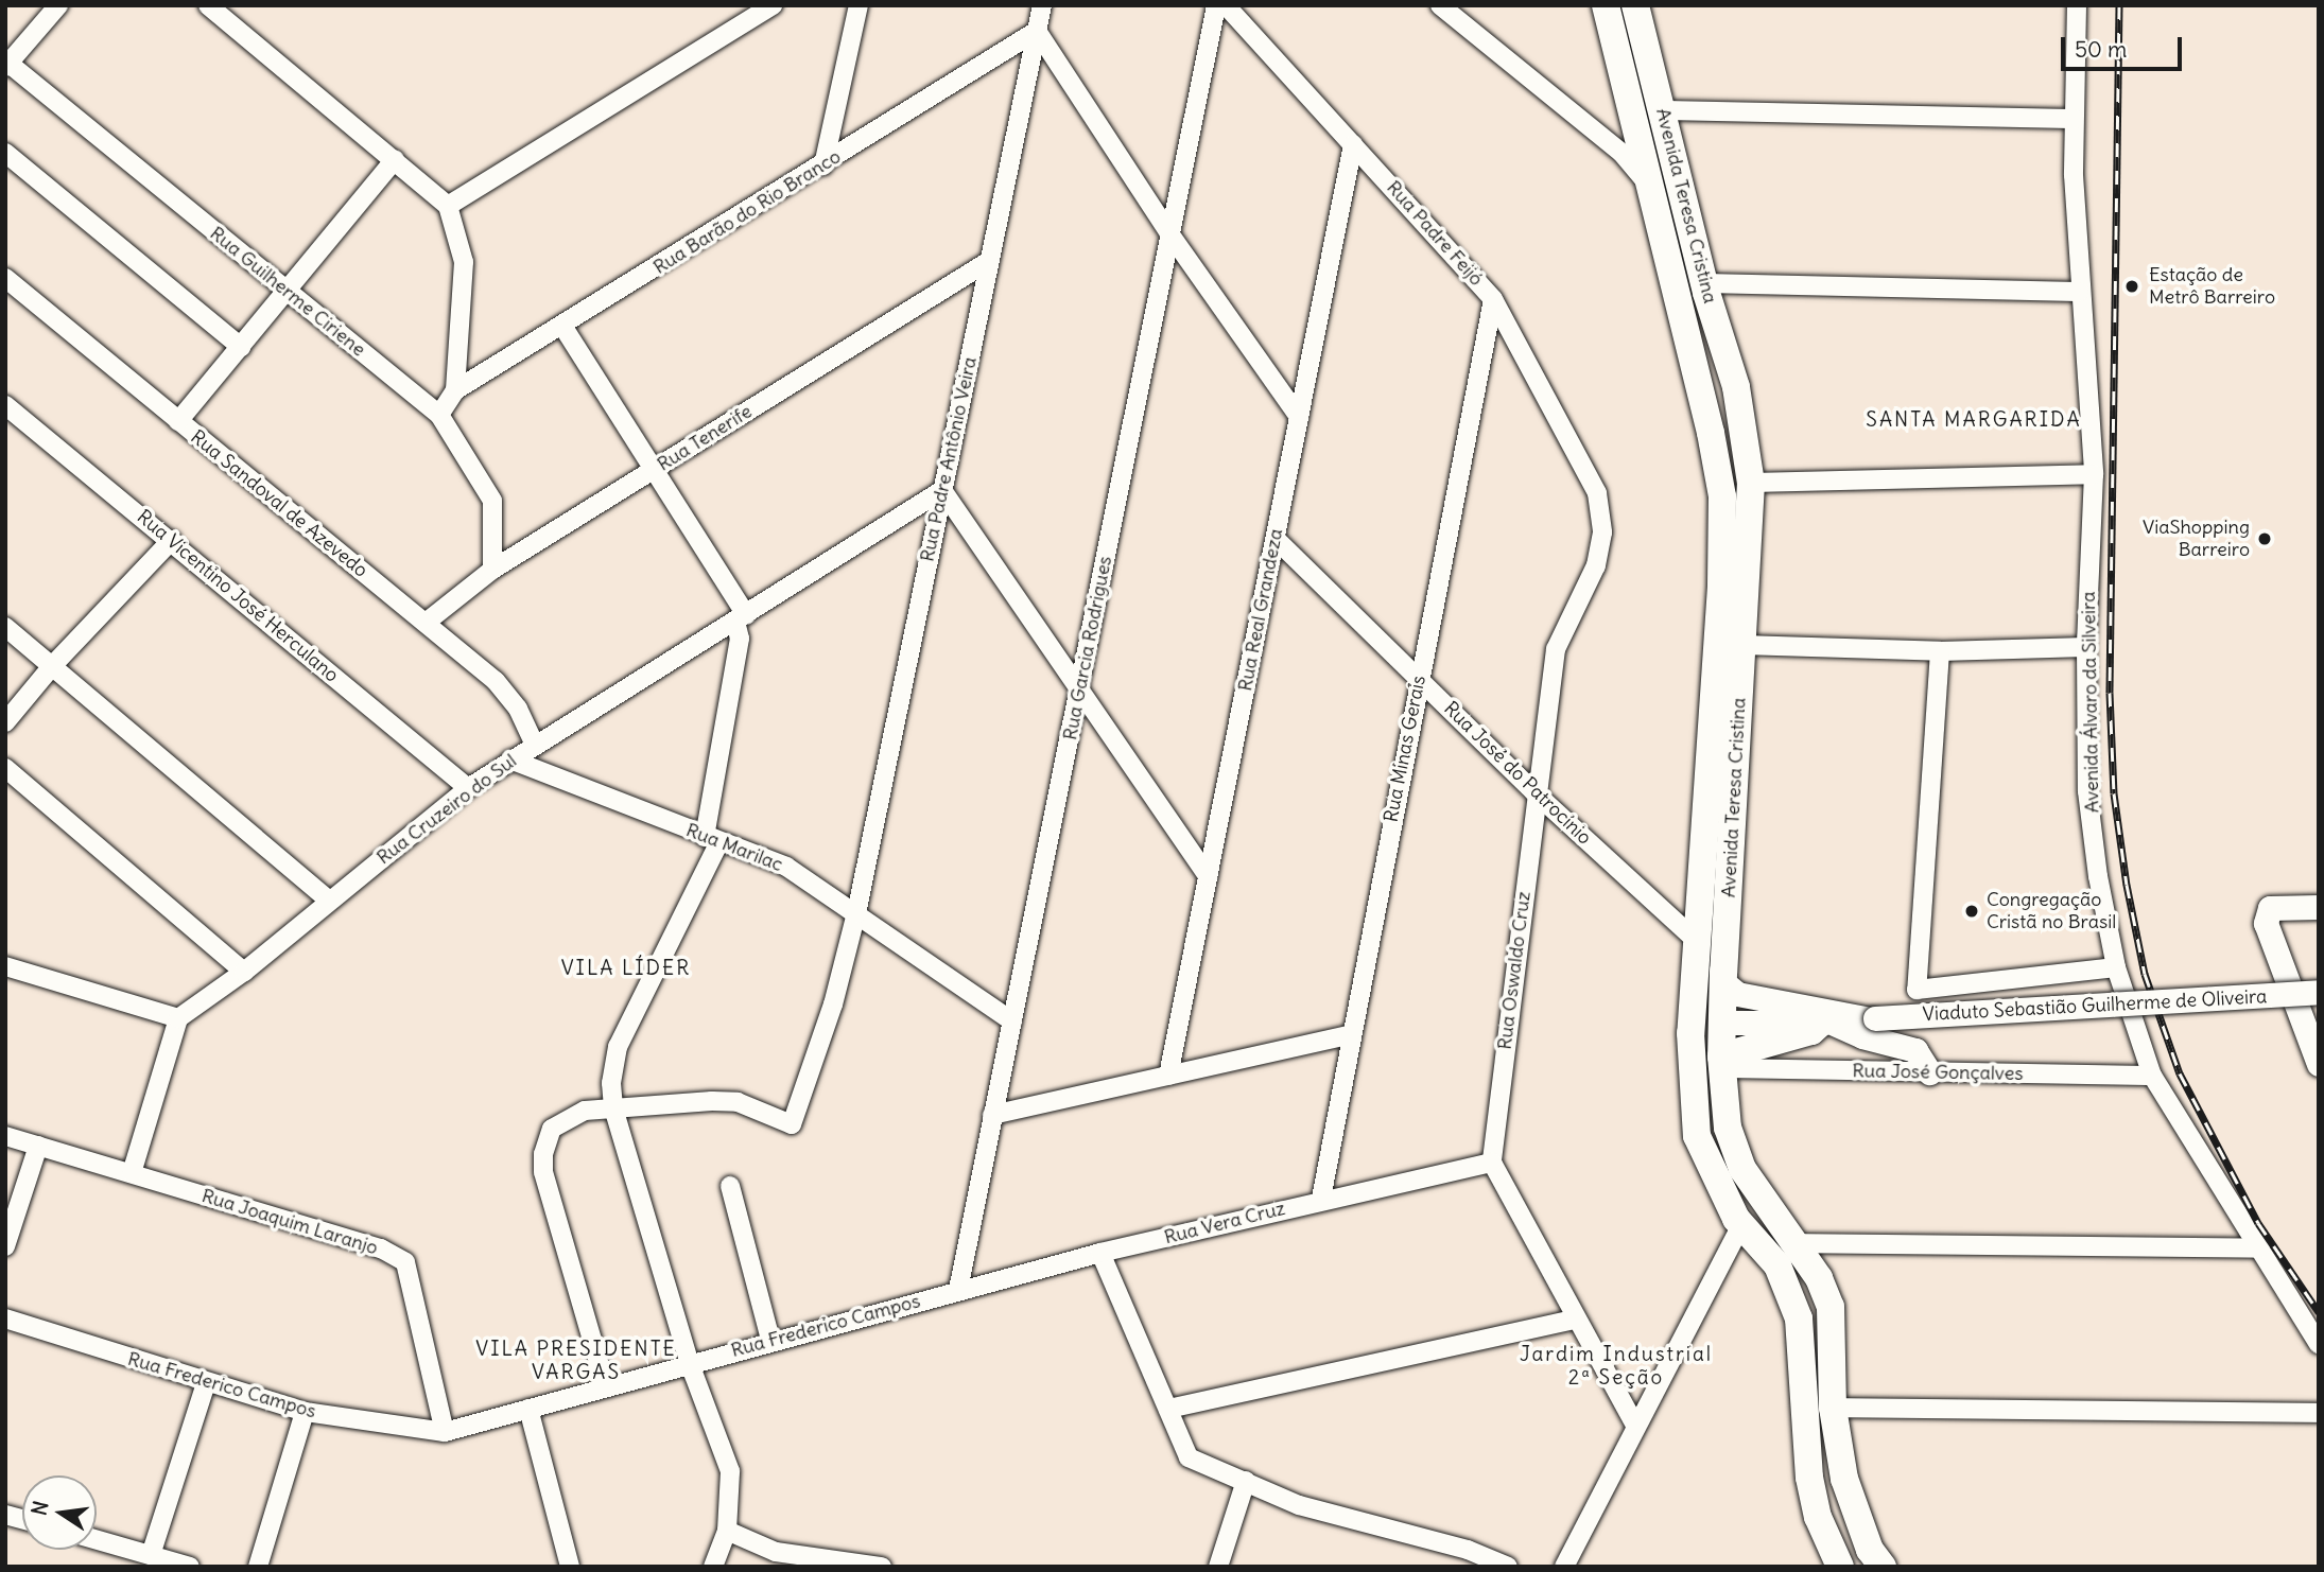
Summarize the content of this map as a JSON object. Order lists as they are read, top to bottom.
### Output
{
  "streets": {
    "main road": ["Avenida Teresa Cristina"],
    "street": [
      "Rua Barão do Rio Branco",
      "Rua Padre Feijó",
      "Rua Guilherme Ciriene",
      "Rua Tenerife",
      "Rua Padre Antônio Veira",
      "Rua Sandoval de Azevedo",
      "Rua Vicentino José Herculano",
      "Rua Real Grandeza",
      "Rua Garcia Rodrigues",
      "Avenida Álvaro da Silveira",
      "Rua Minas Gerais",
      "Rua José do Patrocínio",
      "Rua Cruzeiro do Sul",
      "Rua Marilac",
      "Rua Oswaldo Cruz",
      "Viaduto Sebastião Guilherme de Oliveira",
      "Rua José Gonçalves",
      "Rua Joaquim Laranjo",
      "Rua Vera Cruz",
      "Rua Frederico Campos"
    ]
  },
  "crossings": [
    ["Avenida Teresa Cristina", "Rua José do Patrocínio"],
    ["Avenida Teresa Cristina", "Viaduto Sebastião Guilherme de Oliveira"],
    ["Avenida Teresa Cristina", "Rua José Gonçalves"],
    ["Rua Barão do Rio Branco", "Rua Padre Antônio Veira"],
    ["Rua Padre Feijó", "Rua Real Grandeza"],
    ["Rua Padre Feijó", "Rua Minas Gerais"],
    ["Rua Padre Feijó", "Rua Oswaldo Cruz"],
    ["Rua Guilherme Ciriene", "Rua Tenerife"],
    ["Rua Tenerife", "Rua Padre Antônio Veira"],
    ["Rua Tenerife", "Rua Sandoval de Azevedo"],
    ["Rua Padre Antônio Veira", "Rua Cruzeiro do Sul"],
    ["Rua Padre Antônio Veira", "Rua Marilac"],
    ["Rua Sandoval de Azevedo", "Rua Cruzeiro do Sul"],
    ["Rua Vicentino José Herculano", "Rua Cruzeiro do Sul"],
    ["Rua Real Grandeza", "Rua José do Patrocínio"],
    ["Rua Garcia Rodrigues", "Rua Marilac"],
    ["Rua Garcia Rodrigues", "Rua Vera Cruz"],
    ["Rua Garcia Rodrigues", "Rua Frederico Campos"],
    ["Avenida Álvaro da Silveira", "Rua José Gonçalves"],
    ["Rua Minas Gerais", "Rua José do Patrocínio"],
    ["Rua Minas Gerais", "Rua Vera Cruz"],
    ["Rua José do Patrocínio", "Rua Oswaldo Cruz"],
    ["Rua Cruzeiro do Sul", "Rua Marilac"],
    ["Rua Oswaldo Cruz", "Rua Vera Cruz"],
    ["Rua Joaquim Laranjo", "Rua Frederico Campos"],
    ["Rua Vera Cruz", "Rua Frederico Campos"]
  ],
  "districts": [
    "SANTA MARGARIDA",
    "VILA LÍDER",
    "VILA PRESIDENTE VARGAS",
    "Jardim Industrial 2ª Seção"
  ],
  "places": ["Estação de Metrô Barreiro", "ViaShopping Barreiro", "Congregação Cristã no Brasil"],
  "scale_bar": "50 m",
  "north": "left"
}
